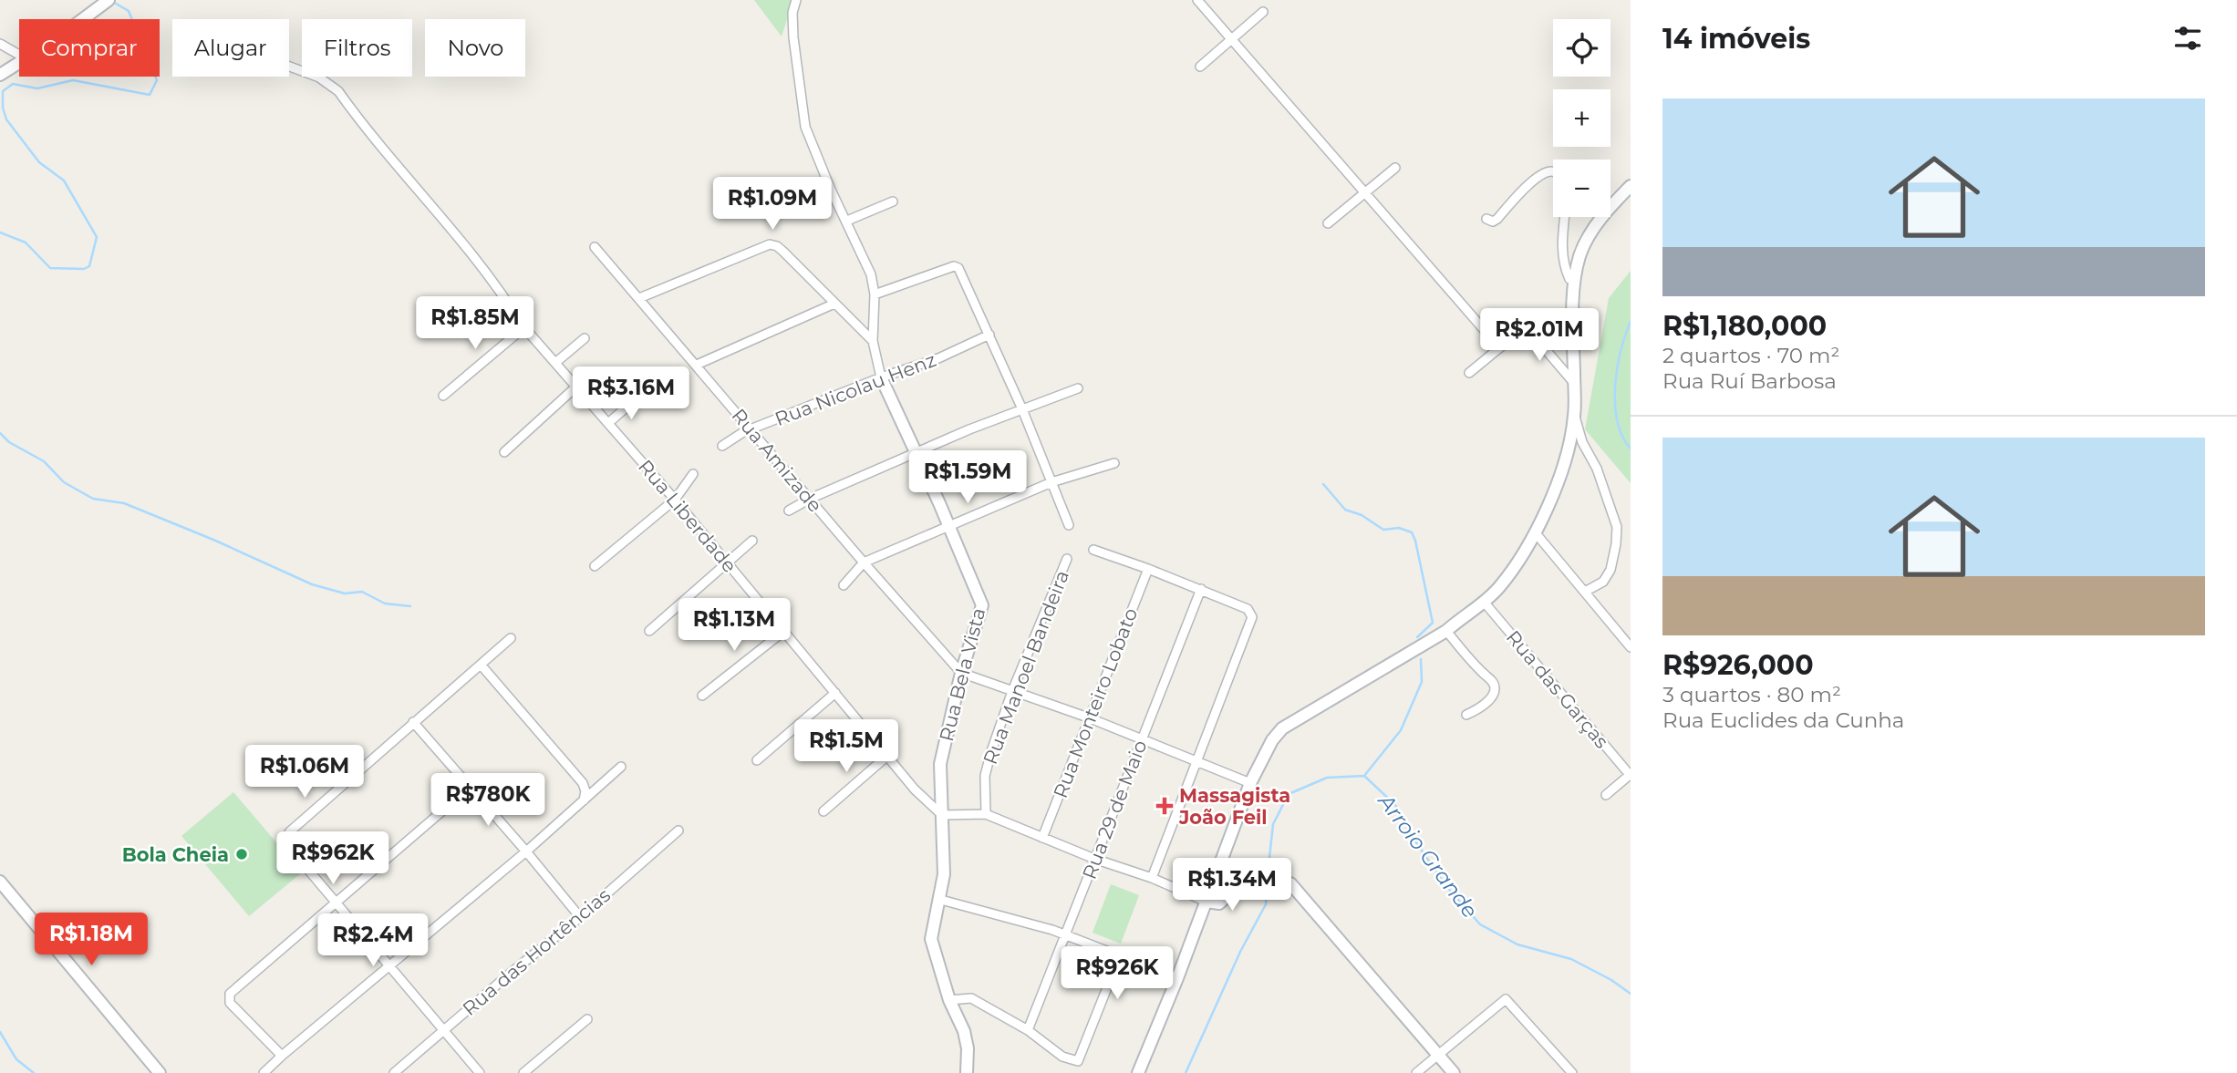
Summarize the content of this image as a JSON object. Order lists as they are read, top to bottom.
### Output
{
  "streets": {
    "main road": ["Rua Bela Vista"],
    "street": [
      "Rua Nicolau Henz",
      "Rua Amizade",
      "Rua Liberdade",
      "Rua Manoel Bandeira",
      "Rua das Garças",
      "Rua Monteiro Lobato",
      "Rua 29 de Maio",
      "Rua das Hortências"
    ]
  },
  "crossings": [
    ["Rua Nicolau Henz", "Rua Amizade"],
    ["Rua Nicolau Henz", "Rua Bela Vista"],
    ["Rua Amizade", "Rua Bela Vista"],
    ["Rua Liberdade", "Rua Bela Vista"]
  ],
  "water": ["Arroio Grande"],
  "places": {
    "health": ["Massagista João Feil"],
    "other": ["Bola Cheia"]
  },
  "page": {
    "heading": "14 imóveis",
    "map_buttons": ["+", "−"],
    "chip": [
      "Comprar",
      "Alugar",
      "Filtros",
      "Novo"
    ],
    "list": [
      {
        "name": "R$1,180,000",
        "note": "2 quartos · 70 m² · Rua Ruí Barbosa"
      },
      {
        "name": "R$926,000",
        "note": "3 quartos · 80 m² · Rua Euclides da Cunha"
      }
    ],
    "price": [
      "R$1.09M",
      "R$1.85M",
      "R$2.01M",
      "R$3.16M",
      "R$1.59M",
      "R$1.13M",
      "R$1.5M",
      "R$1.06M",
      "R$780K",
      "R$962K",
      "R$1.34M",
      "R$1.18M",
      "R$2.4M",
      "R$926K"
    ]
  }
}
